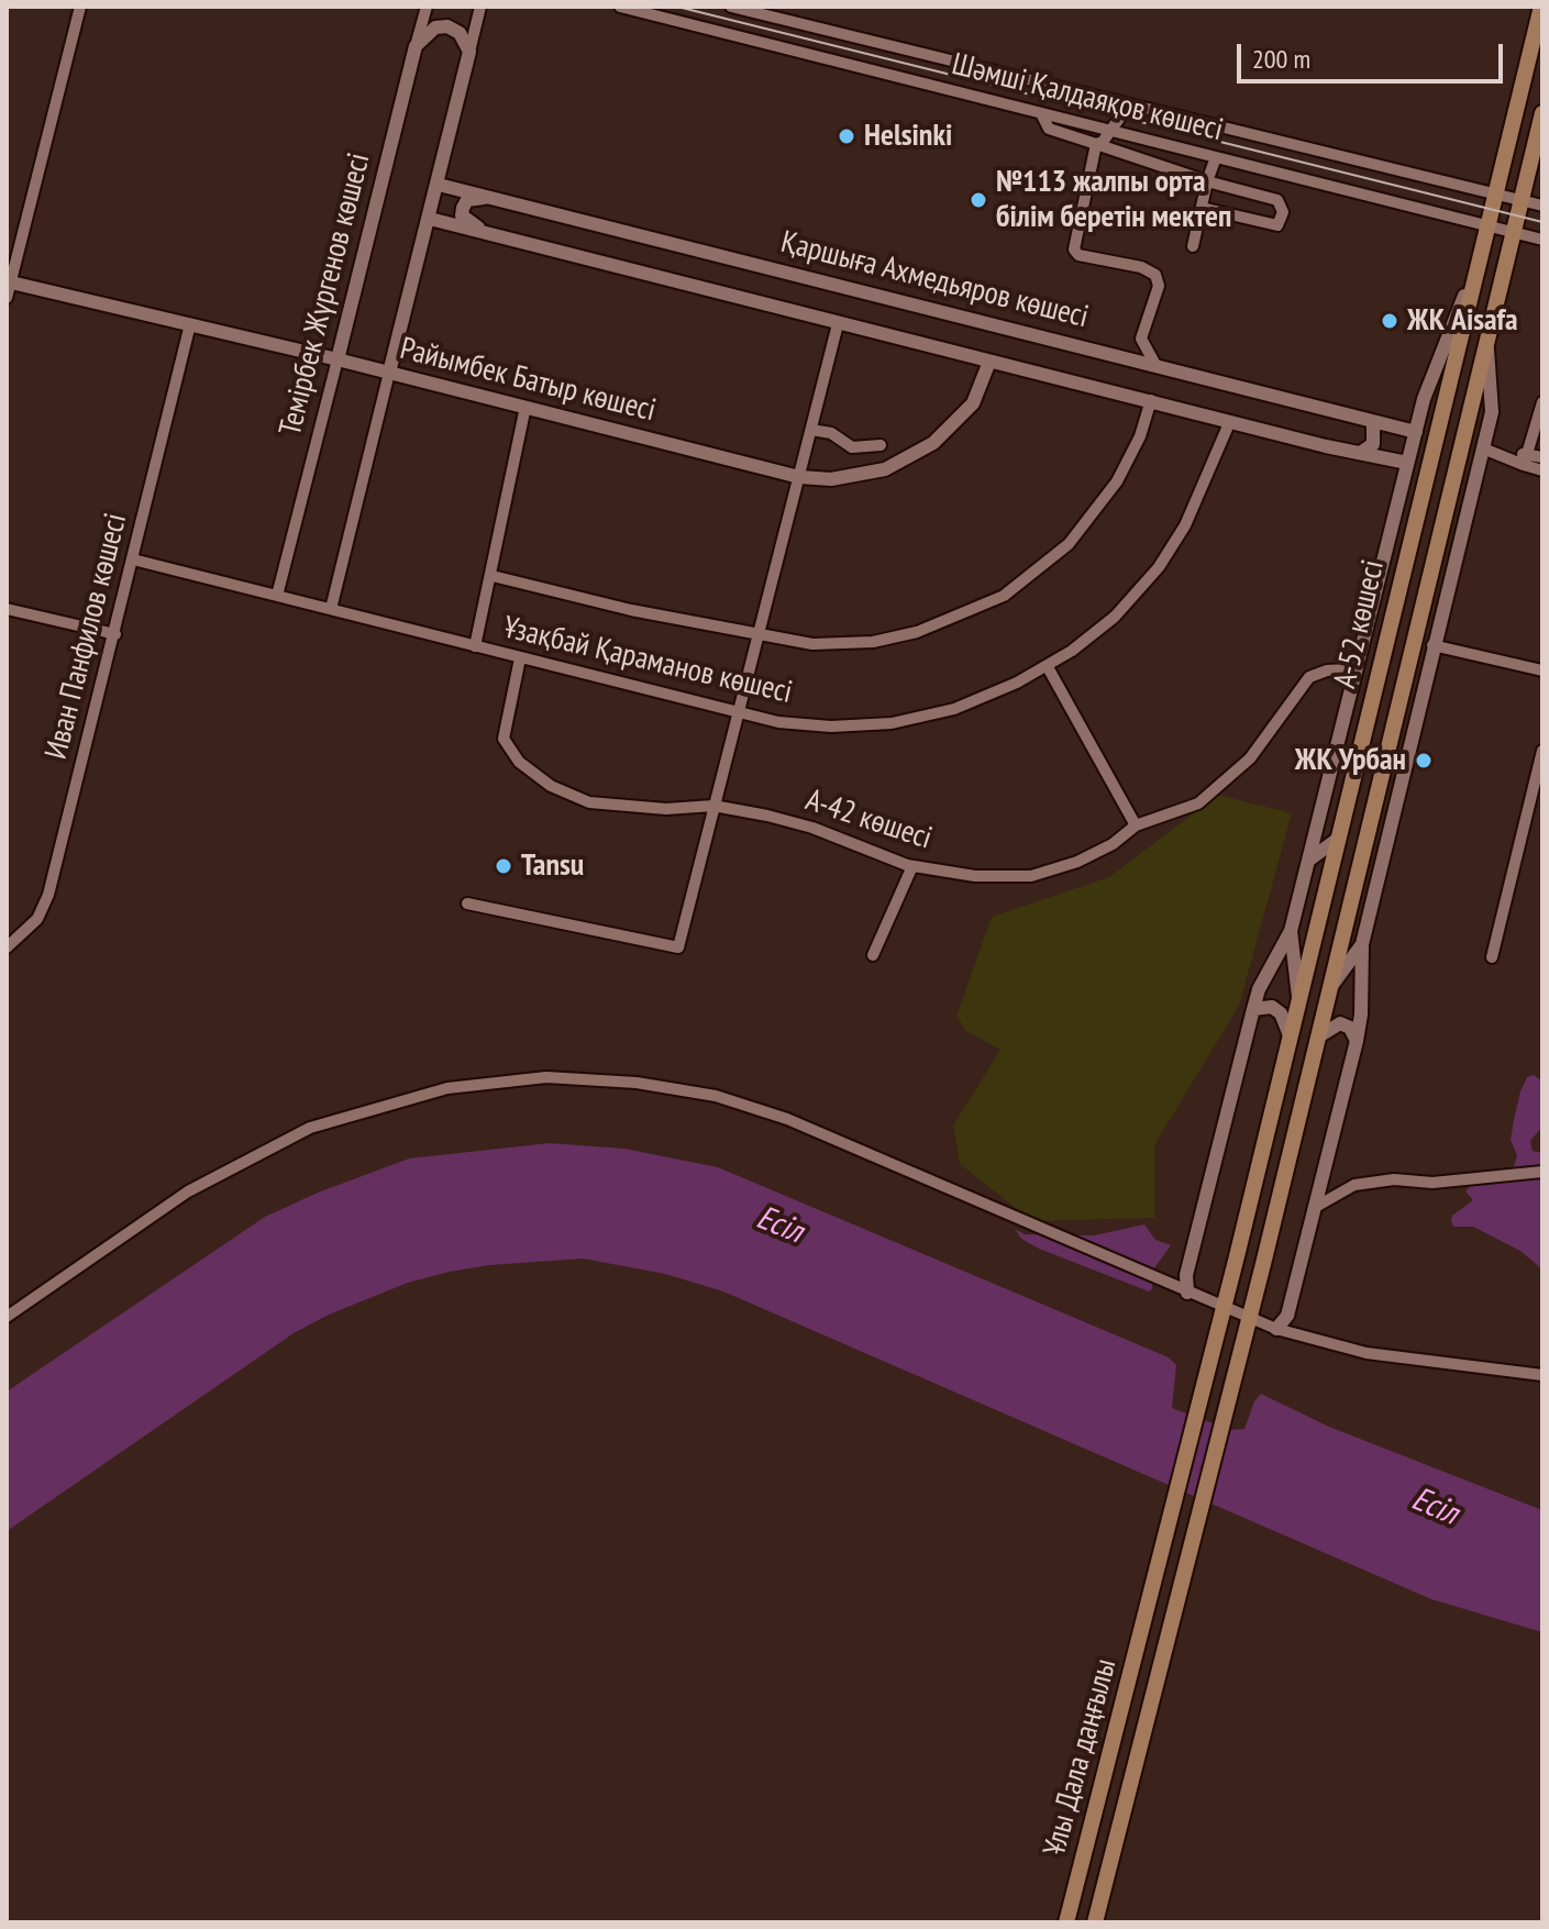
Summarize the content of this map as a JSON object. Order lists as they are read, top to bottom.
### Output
{
  "streets": {
    "main road": ["А-52 көшесі", "Ұлы Дала даңғылы"],
    "street": [
      "Шәмші Қалдаяқов көшесі",
      "Қаршыға Ахмедьяров көшесі",
      "Темірбек Жүргенов көшесі",
      "Райымбек Батыр көшесі",
      "Иван Панфилов көшесі",
      "Ұзақбай Қараманов көшесі",
      "А-42 көшесі"
    ]
  },
  "crossings": [
    ["Шәмші Қалдаяқов көшесі", "А-52 көшесі"],
    ["Қаршыға Ахмедьяров көшесі", "Райымбек Батыр көшесі"],
    ["Қаршыға Ахмедьяров көшесі", "Ұзақбай Қараманов көшесі"],
    ["Темірбек Жүргенов көшесі", "Райымбек Батыр көшесі"],
    ["Темірбек Жүргенов көшесі", "Ұзақбай Қараманов көшесі"],
    ["Райымбек Батыр көшесі", "Иван Панфилов көшесі"],
    ["А-52 көшесі", "Ұлы Дала даңғылы"],
    ["Иван Панфилов көшесі", "Ұзақбай Қараманов көшесі"],
    ["Ұзақбай Қараманов көшесі", "А-42 көшесі"]
  ],
  "water": ["Есіл"],
  "places": [
    "Helsinki",
    "№113 жалпы орта білім беретін мектеп",
    "ЖК Aisafa",
    "ЖК Урбан",
    "Tansu"
  ],
  "scale_bar": "200 m"
}
